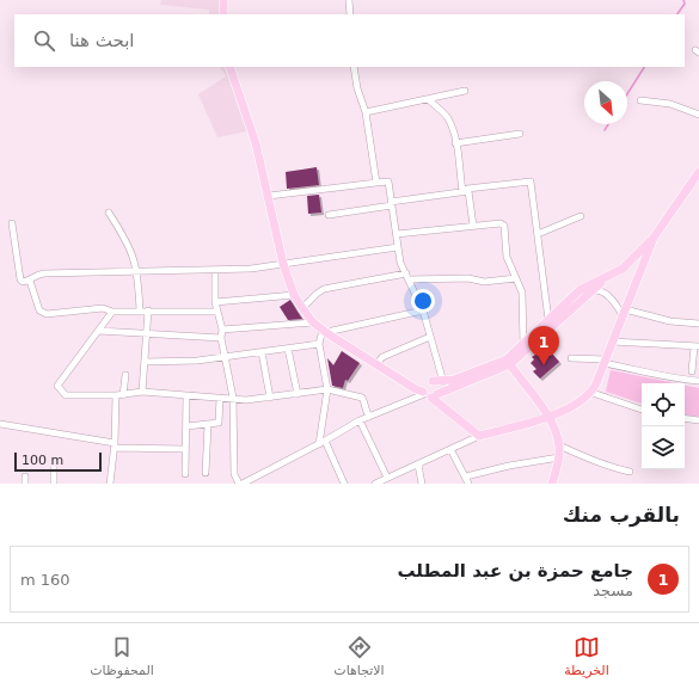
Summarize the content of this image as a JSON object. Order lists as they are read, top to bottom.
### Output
{
  "scale_bar": "100 m",
  "north": "bottom right",
  "page": {
    "search": "ابحث هنا",
    "pins": "1",
    "scale": "100 m",
    "heading": "بالقرب منك",
    "list": [
      {
        "mark": "1",
        "name": "جامع حمزة بن عبد المطلب",
        "note": "مسجد",
        "value": "160 m"
      }
    ],
    "nav": ["الخريطة", "الاتجاهات", "المحفوظات"]
  }
}
